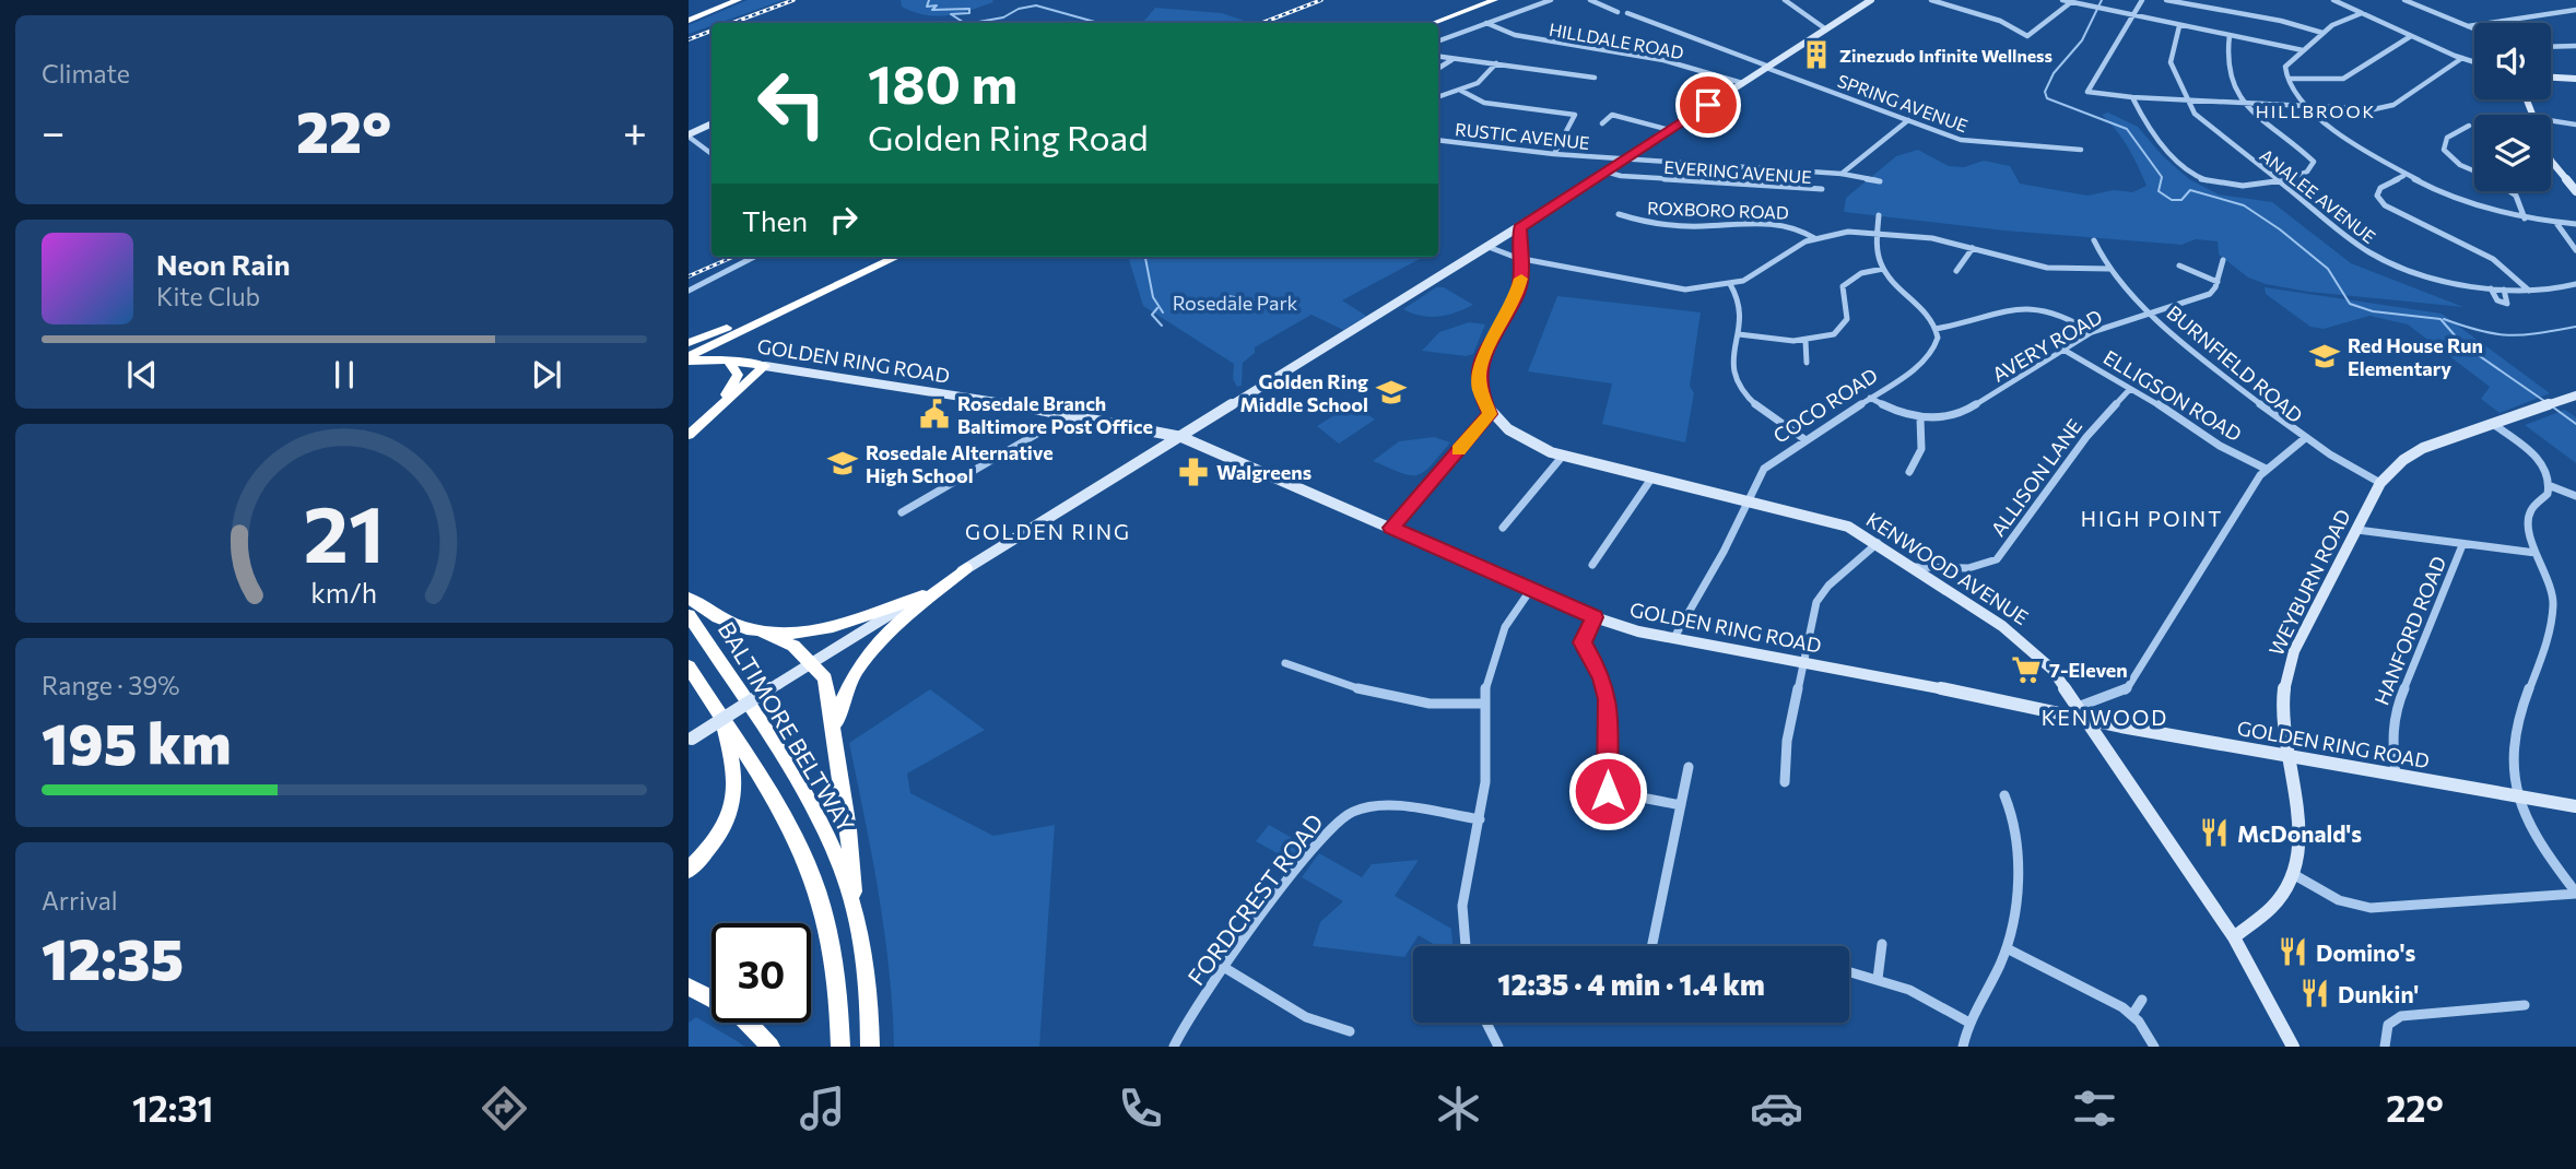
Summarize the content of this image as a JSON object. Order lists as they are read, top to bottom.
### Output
{
  "streets": {
    "highway": ["GOLDEN RING ROAD", "BALTIMORE BELTWAY"],
    "street": [
      "HILLDALE ROAD",
      "SPRING AVENUE",
      "RUSTIC AVENUE",
      "EVERING AVENUE",
      "ANALEE AVENUE",
      "ROXBORO ROAD",
      "AVERY ROAD",
      "BURNFIELD ROAD",
      "ELLIGSON ROAD",
      "COCO ROAD",
      "ALLISON LANE",
      "KENWOOD AVENUE",
      "WEYBURN ROAD",
      "HANFORD ROAD",
      "FORDCREST ROAD"
    ]
  },
  "crossings": [
    ["AVERY ROAD", "BURNFIELD ROAD"],
    ["AVERY ROAD", "ELLIGSON ROAD"],
    ["AVERY ROAD", "COCO ROAD"],
    ["GOLDEN RING ROAD", "COCO ROAD"],
    ["GOLDEN RING ROAD", "KENWOOD AVENUE"],
    ["GOLDEN RING ROAD", "WEYBURN ROAD"],
    ["GOLDEN RING ROAD", "HANFORD ROAD"],
    ["BURNFIELD ROAD", "WEYBURN ROAD"],
    ["ELLIGSON ROAD", "ALLISON LANE"],
    ["COCO ROAD", "KENWOOD AVENUE"],
    ["ALLISON LANE", "KENWOOD AVENUE"],
    ["KENWOOD AVENUE", "WEYBURN ROAD"]
  ],
  "districts": [
    "HILLBROOK",
    "HIGH POINT",
    "GOLDEN RING",
    "KENWOOD"
  ],
  "parks": ["Rosedale Park"],
  "places": {
    "building": ["Zinezudo Infinite Wellness"],
    "school or university": ["Red House Run Elementary", "Golden Ring Middle School", "Rosedale Alternative High School"],
    "public building": ["Rosedale Branch Baltimore Post Office"],
    "pharmacy": ["Walgreens"],
    "supermarket": ["7-Eleven"],
    "restaurant": ["McDonald's", "Domino's", "Dunkin'"]
  },
  "page": {
    "tile": [
      "Climate",
      ["Range · 39%", "195 km"],
      ["Arrival", "12:35"]
    ],
    "turn": ["180 m", "Golden Ring Road"],
    "heat": ["−", "22°", "+"],
    "then": "Then",
    "song": ["Neon Rain", "Kite Club"],
    "limit": "30",
    "trip": "12:35 · 4 min · 1.4 km",
    "tabs": ["12:31", "22°"],
    "gauge": ["21", "km/h"]
  }
}
